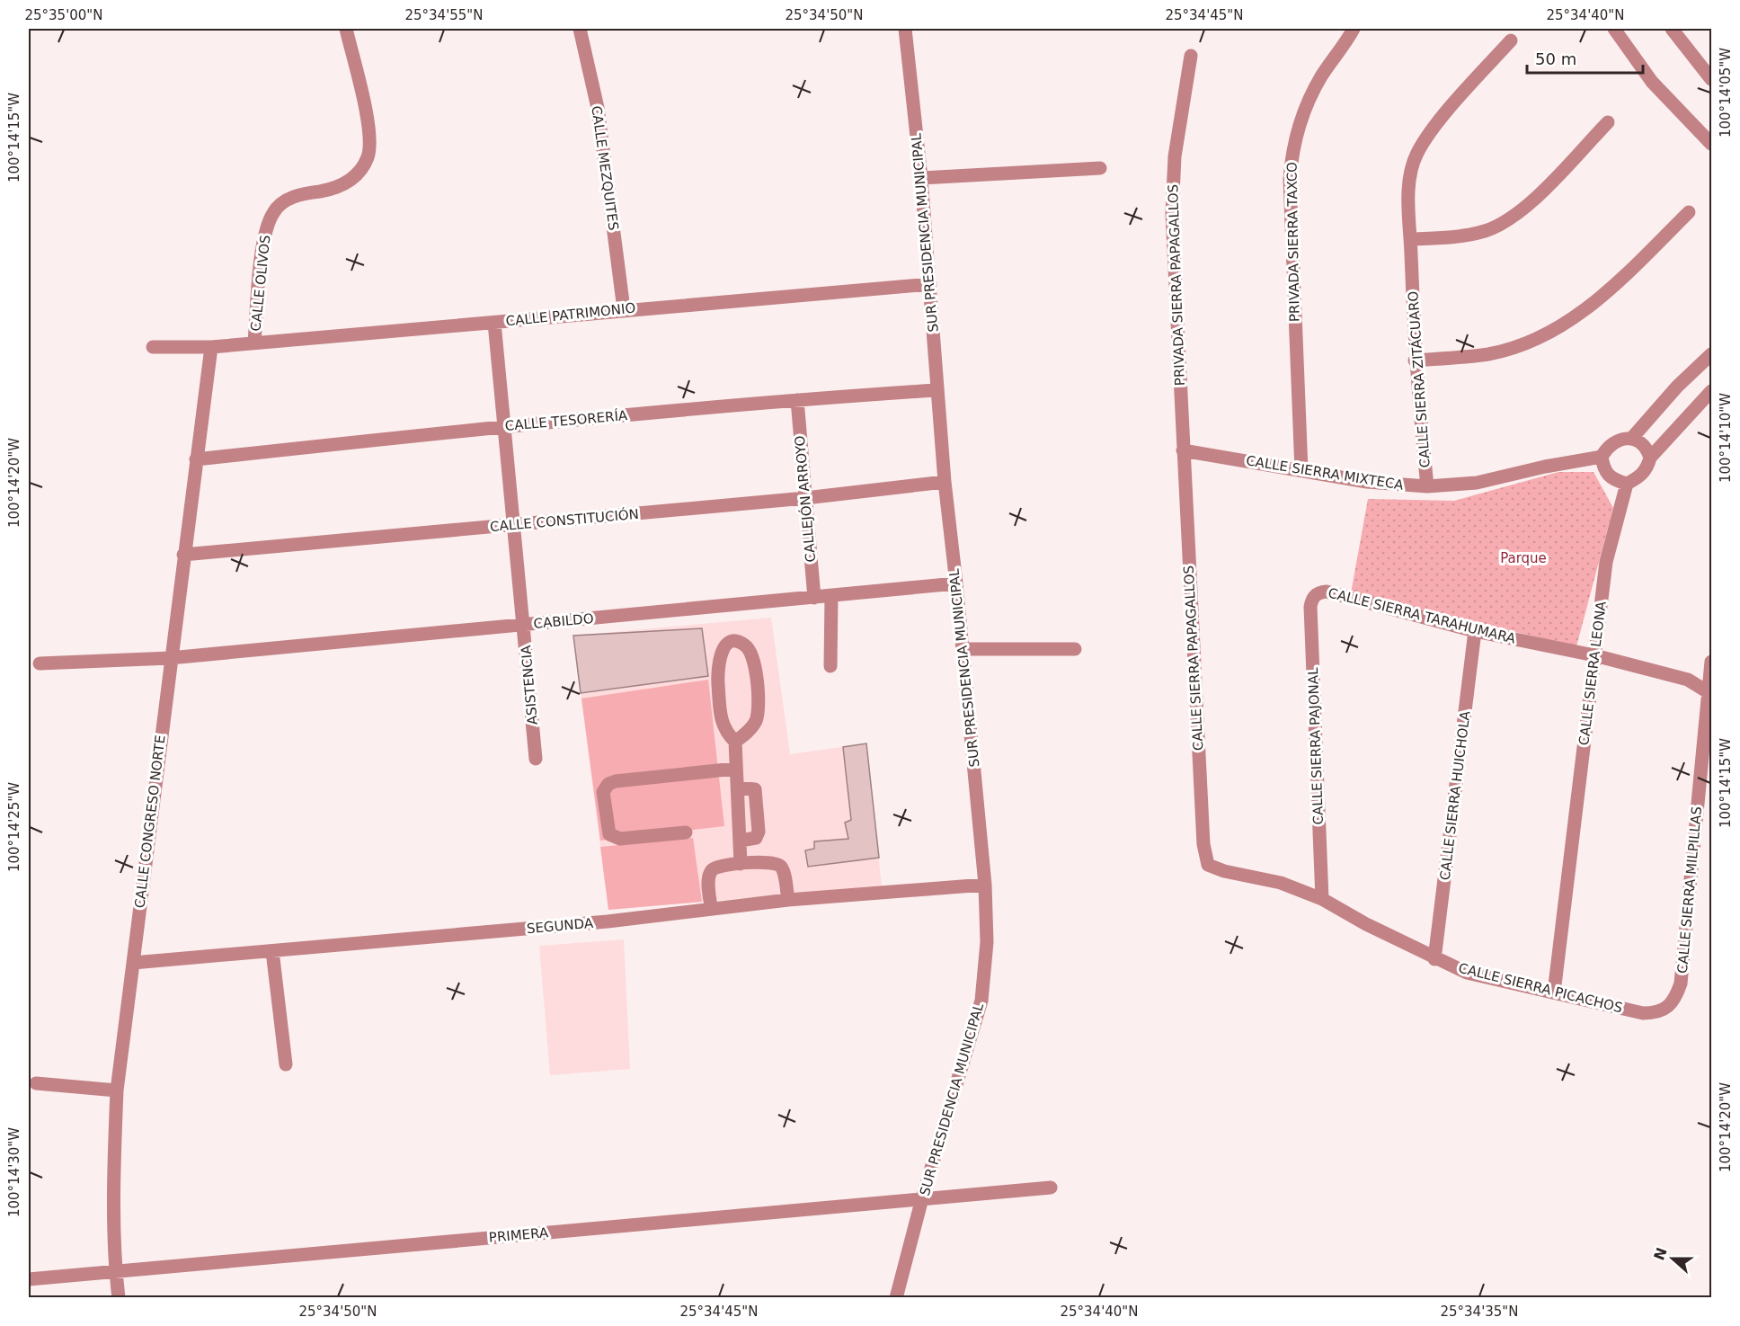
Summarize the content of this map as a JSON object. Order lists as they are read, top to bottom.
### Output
{
  "streets": {
    "street": [
      "CALLE MEZQUITES",
      "SUR PRESIDENCIA MUNICIPAL",
      "PRIVADA SIERRA TAXCO",
      "CALLE OLIVOS",
      "PRIVADA SIERRA PAPAGALLOS",
      "CALLE PATRIMONIO",
      "CALLE SIERRA ZITÁCUARO",
      "CALLE TESORERÍA",
      "CALLE SIERRA MIXTECA",
      "CALLEJÓN ARROYO",
      "CALLE CONSTITUCIÓN",
      "CALLE SIERRA TARAHUMARA",
      "CABILDO",
      "CALLE SIERRA PAPAGALLOS",
      "CALLE SIERRA LEONA",
      "ASISTENCIA",
      "CALLE SIERRA PAJONAL",
      "CALLE SIERRA HUICHOLA",
      "CALLE CONGRESO NORTE",
      "CALLE SIERRA MILPILLAS",
      "SEGUNDA",
      "CALLE SIERRA PICACHOS",
      "PRIMERA"
    ]
  },
  "crossings": [
    ["CALLE MEZQUITES", "CALLE PATRIMONIO"],
    ["SUR PRESIDENCIA MUNICIPAL", "CALLE PATRIMONIO"],
    ["SUR PRESIDENCIA MUNICIPAL", "CALLE TESORERÍA"],
    ["SUR PRESIDENCIA MUNICIPAL", "CALLE CONSTITUCIÓN"],
    ["SUR PRESIDENCIA MUNICIPAL", "CABILDO"],
    ["SUR PRESIDENCIA MUNICIPAL", "SEGUNDA"],
    ["SUR PRESIDENCIA MUNICIPAL", "PRIMERA"],
    ["PRIVADA SIERRA TAXCO", "CALLE SIERRA MIXTECA"],
    ["CALLE OLIVOS", "CALLE PATRIMONIO"],
    ["PRIVADA SIERRA PAPAGALLOS", "CALLE SIERRA MIXTECA"],
    ["PRIVADA SIERRA PAPAGALLOS", "CALLE SIERRA PAPAGALLOS"],
    ["CALLE PATRIMONIO", "ASISTENCIA"],
    ["CALLE PATRIMONIO", "CALLE CONGRESO NORTE"],
    ["CALLE SIERRA ZITÁCUARO", "CALLE SIERRA MIXTECA"],
    ["CALLE TESORERÍA", "CALLEJÓN ARROYO"],
    ["CALLE TESORERÍA", "ASISTENCIA"],
    ["CALLE TESORERÍA", "CALLE CONGRESO NORTE"],
    ["CALLE SIERRA MIXTECA", "CALLE SIERRA PAPAGALLOS"],
    ["CALLE SIERRA MIXTECA", "CALLE SIERRA LEONA"],
    ["CALLEJÓN ARROYO", "CALLE CONSTITUCIÓN"],
    ["CALLEJÓN ARROYO", "CABILDO"],
    ["CALLE CONSTITUCIÓN", "ASISTENCIA"],
    ["CALLE CONSTITUCIÓN", "CALLE CONGRESO NORTE"],
    ["CALLE SIERRA TARAHUMARA", "CALLE SIERRA LEONA"],
    ["CALLE SIERRA TARAHUMARA", "CALLE SIERRA PAJONAL"],
    ["CALLE SIERRA TARAHUMARA", "CALLE SIERRA HUICHOLA"],
    ["CALLE SIERRA TARAHUMARA", "CALLE SIERRA MILPILLAS"],
    ["CABILDO", "ASISTENCIA"],
    ["CABILDO", "CALLE CONGRESO NORTE"],
    ["CALLE SIERRA PAPAGALLOS", "CALLE SIERRA PICACHOS"],
    ["CALLE SIERRA LEONA", "CALLE SIERRA PICACHOS"],
    ["CALLE SIERRA PAJONAL", "CALLE SIERRA PICACHOS"],
    ["CALLE SIERRA HUICHOLA", "CALLE SIERRA PICACHOS"],
    ["CALLE CONGRESO NORTE", "SEGUNDA"],
    ["CALLE CONGRESO NORTE", "PRIMERA"],
    ["CALLE SIERRA MILPILLAS", "CALLE SIERRA PICACHOS"]
  ],
  "parks": ["Parque"],
  "scale_bar": "50 m",
  "north": "left",
  "coordinates": [
    "25°35'00\"N",
    "25°34'55\"N",
    "25°34'50\"N",
    "25°34'45\"N",
    "25°34'40\"N",
    "100°14'05\"W",
    "100°14'15\"W",
    "100°14'10\"W",
    "100°14'20\"W",
    "100°14'25\"W",
    "100°14'30\"W",
    "25°34'35\"N"
  ]
}
